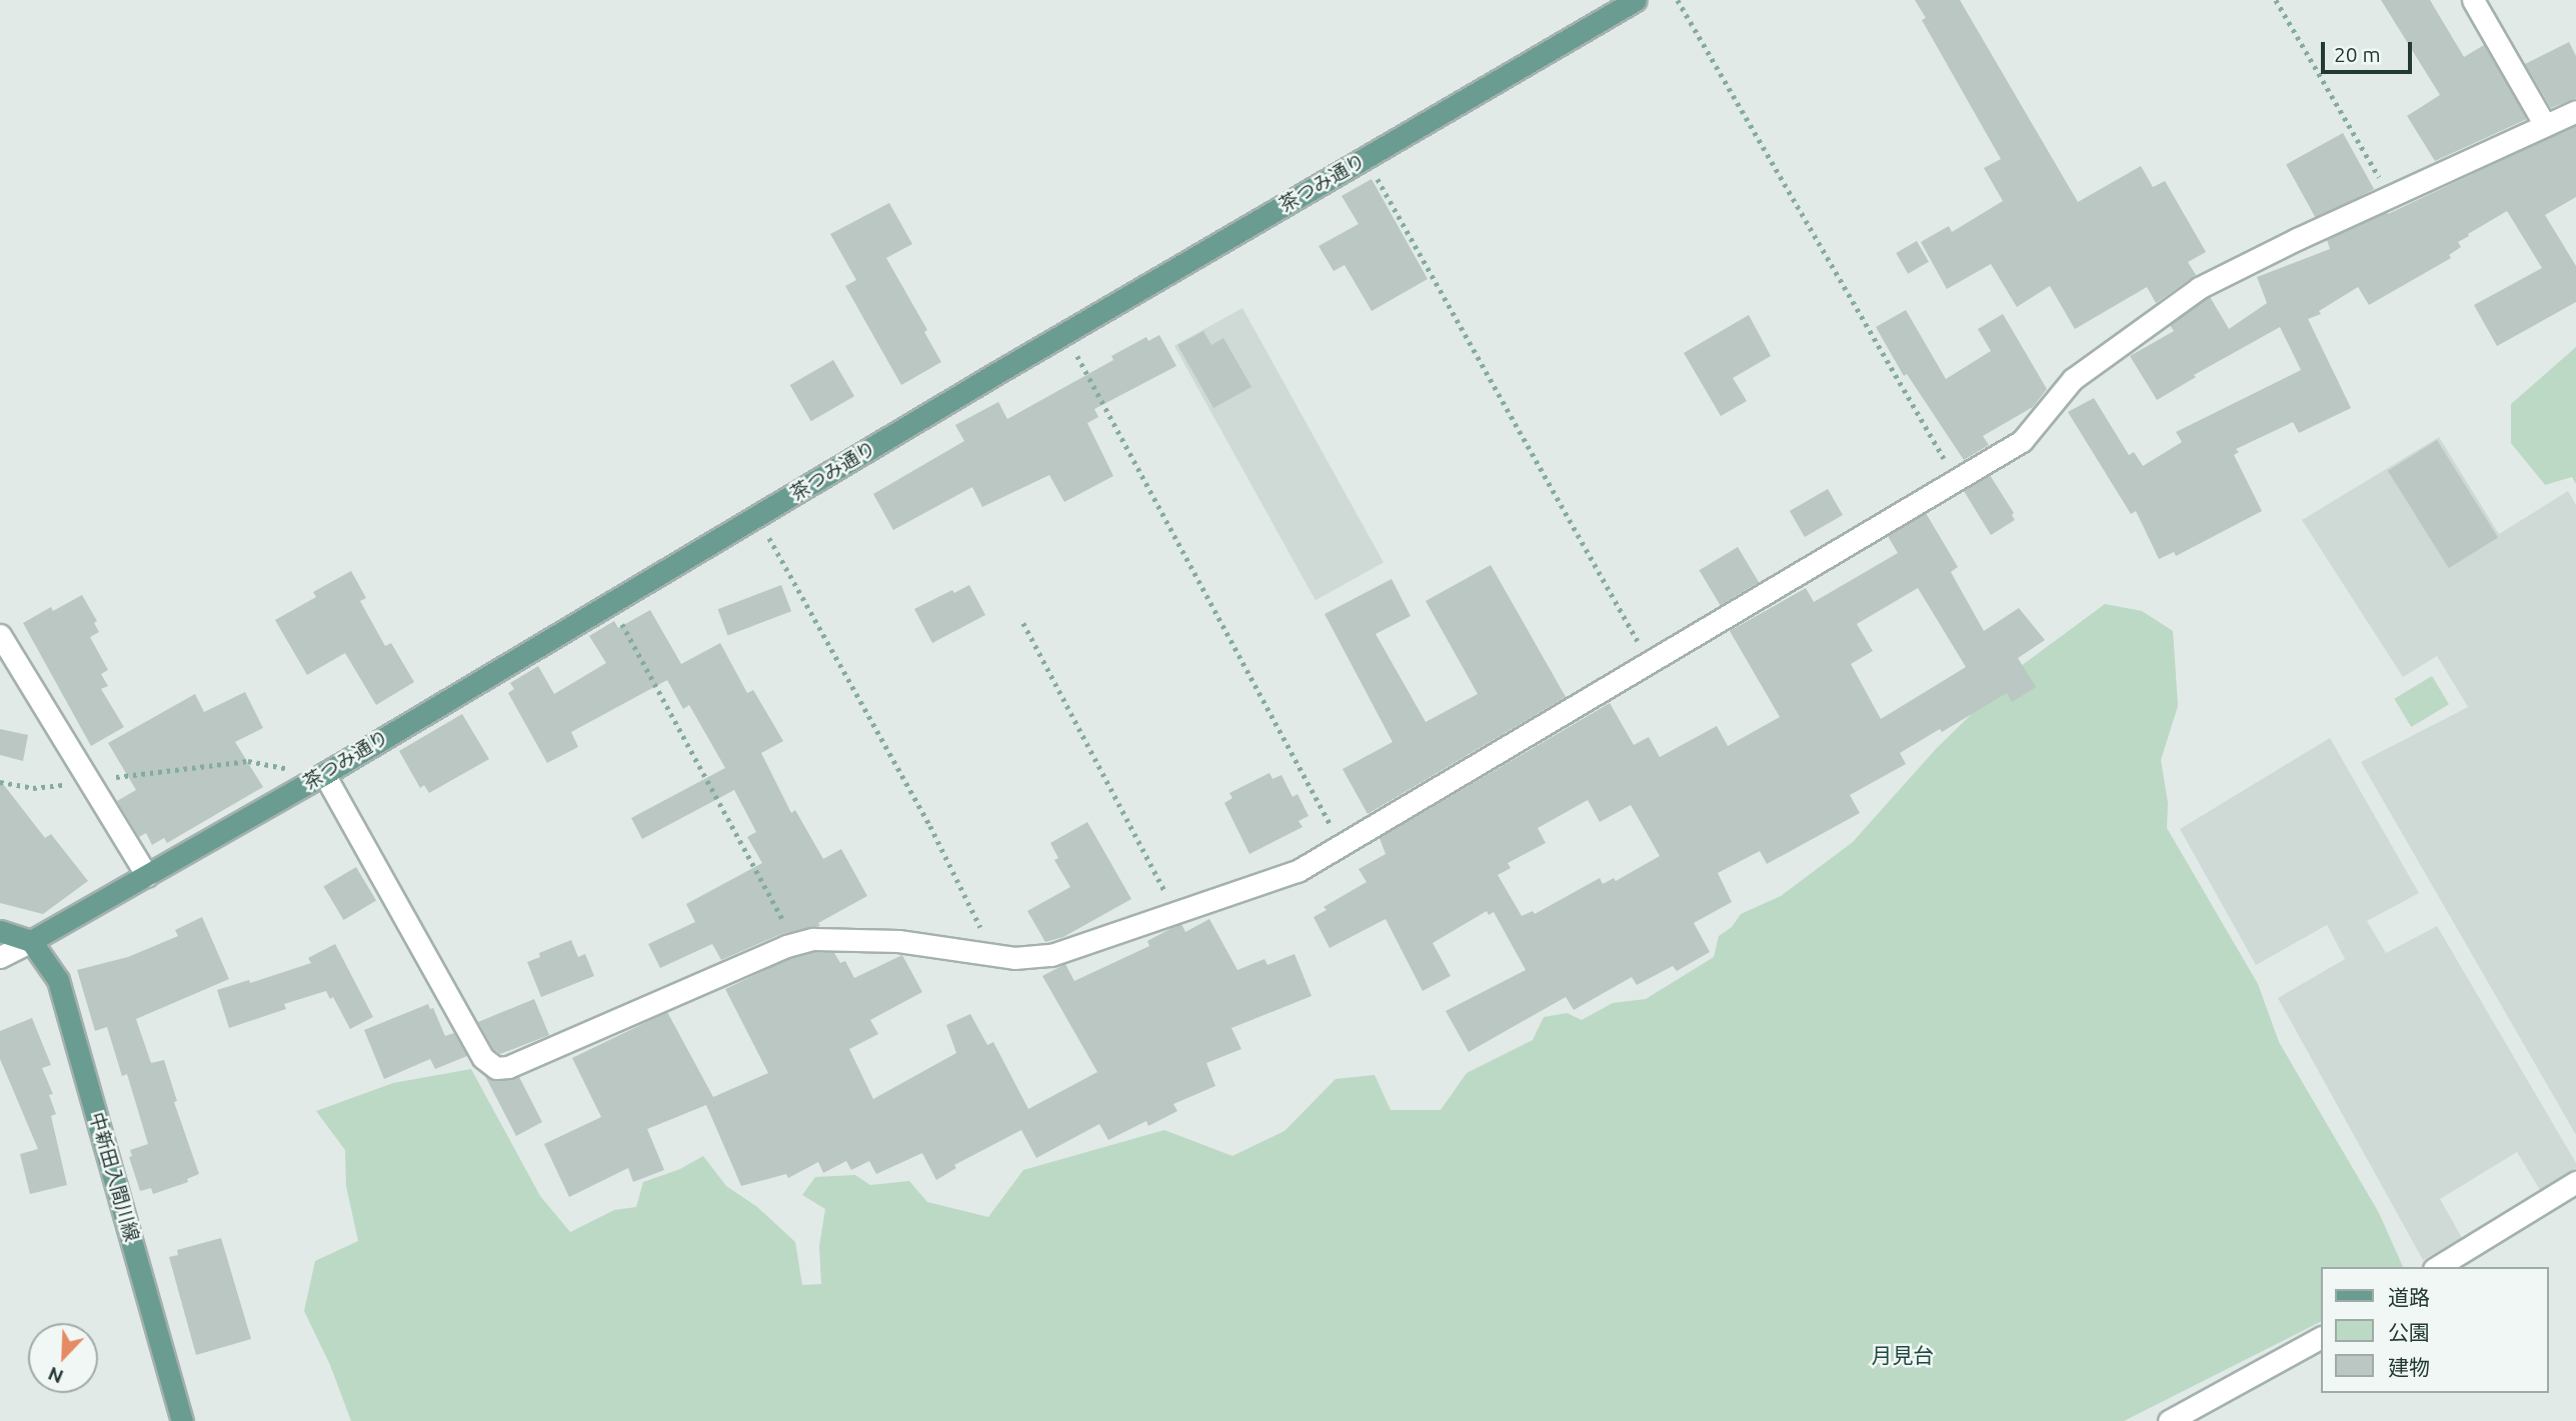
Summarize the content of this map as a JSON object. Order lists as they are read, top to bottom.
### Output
{
  "streets": {
    "main road": ["茶つみ通り", "中新田入間川線"]
  },
  "crossings": [
    ["茶つみ通り", "中新田入間川線"]
  ],
  "districts": ["月見台"],
  "legend": ["道路", "公園", "建物"],
  "scale_bar": "20 m",
  "north": "bottom left"
}
